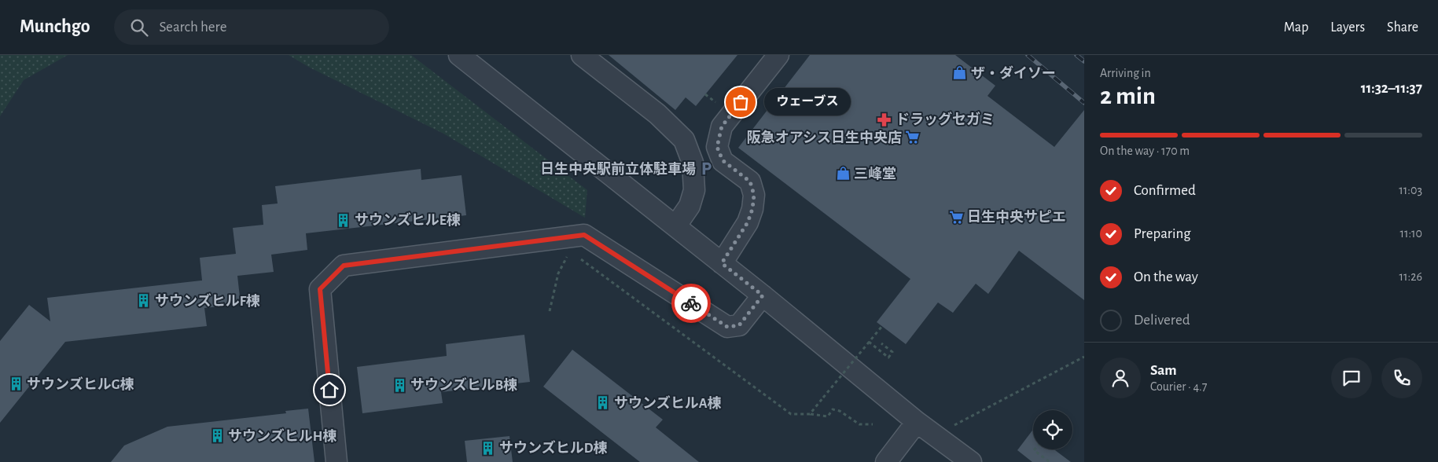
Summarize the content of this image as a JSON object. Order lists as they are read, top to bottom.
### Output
{
  "places": {
    "shop": ["ザ・ダイソー", "三峰堂"],
    "other": ["ウェーブス"],
    "pharmacy": ["ドラッグセガミ"],
    "supermarket": ["阪急オアシス日生中央店", "日生中央サピエ"],
    "parking": ["日生中央駅前立体駐車場"],
    "building": [
      "サウンズヒルE棟",
      "サウンズヒルF棟",
      "サウンズヒルG棟",
      "サウンズヒルB棟",
      "サウンズヒルA棟",
      "サウンズヒルH棟",
      "サウンズヒルD棟"
    ]
  },
  "page": {
    "header": "Munchgo",
    "search": "Search here",
    "nav": ["Map", "Layers", "Share"],
    "heading": ["2 min", "Arriving in", "11:32–11:37"],
    "panel": ["Sam", "Courier · 4.7"],
    "bubble": "ウェーブス",
    "bar": "On the way · 170 m",
    "list": [
      ["Confirmed", "11:03"],
      ["Preparing", "11:10"],
      ["On the way", "11:26"],
      "Delivered"
    ]
  }
}
